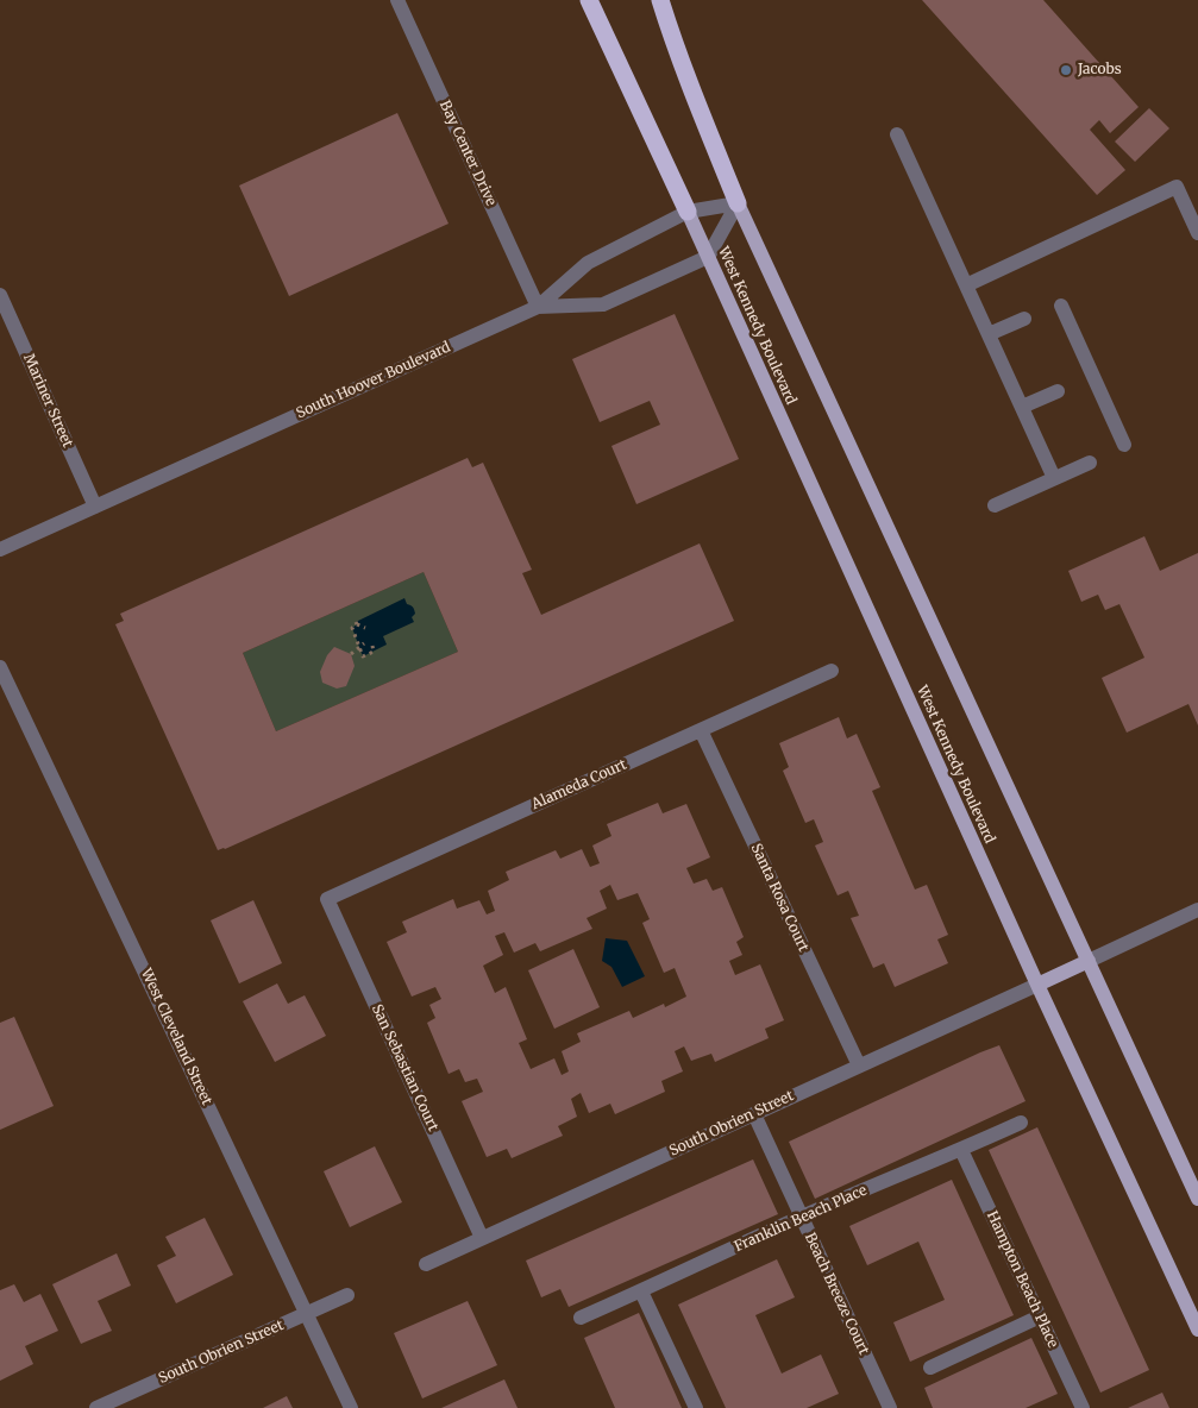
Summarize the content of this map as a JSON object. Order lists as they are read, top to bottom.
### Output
{
  "streets": {
    "main road": ["West Kennedy Boulevard"],
    "street": [
      "Bay Center Drive",
      "South Hoover Boulevard",
      "Mariner Street",
      "Alameda Court",
      "Santa Rosa Court",
      "West Cleveland Street",
      "San Sebastian Court",
      "South Obrien Street",
      "Franklin Beach Place",
      "Hampton Beach Place",
      "Beach Breeze Court"
    ]
  },
  "crossings": [
    ["Bay Center Drive", "South Hoover Boulevard"],
    ["West Kennedy Boulevard", "South Hoover Boulevard"],
    ["West Kennedy Boulevard", "South Obrien Street"],
    ["South Hoover Boulevard", "Mariner Street"],
    ["Alameda Court", "Santa Rosa Court"],
    ["Alameda Court", "San Sebastian Court"],
    ["Santa Rosa Court", "South Obrien Street"],
    ["West Cleveland Street", "South Obrien Street"],
    ["San Sebastian Court", "South Obrien Street"],
    ["South Obrien Street", "Beach Breeze Court"],
    ["Franklin Beach Place", "Hampton Beach Place"],
    ["Franklin Beach Place", "Beach Breeze Court"]
  ],
  "places": ["Jacobs"]
}
